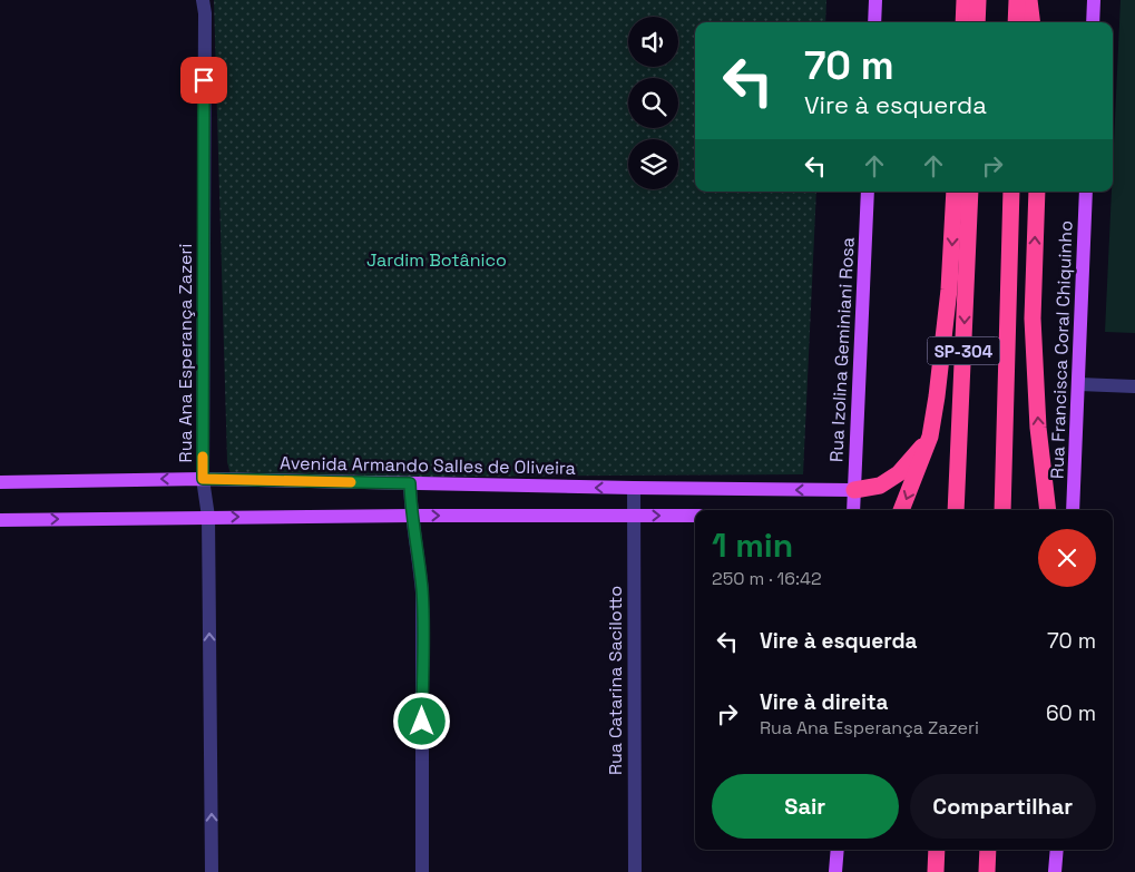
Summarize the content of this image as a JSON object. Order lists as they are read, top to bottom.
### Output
{
  "streets": {
    "highway": ["SP-304"],
    "main road": ["Rua Izolina Geminiani Rosa", "Rua Francisca Coral Chiquinho", "Avenida Armando Salles de Oliveira"],
    "street": ["Rua Ana Esperança Zazeri", "Rua Catarina Sacilotto"]
  },
  "crossings": [
    ["Rua Izolina Geminiani Rosa", "Avenida Armando Salles de Oliveira"],
    ["Rua Ana Esperança Zazeri", "Avenida Armando Salles de Oliveira"],
    ["Avenida Armando Salles de Oliveira", "Rua Catarina Sacilotto"]
  ],
  "one_way": ["Rua Ana Esperança Zazeri"],
  "parks": ["Jardim Botânico"],
  "page": {
    "turn": ["70 m", "Vire à esquerda"],
    "heading": ["1 min", "250 m · 16:42"],
    "list": [
      {
        "name": "Vire à esquerda",
        "value": "70 m"
      },
      {
        "name": "Vire à direita",
        "note": "Rua Ana Esperança Zazeri",
        "value": "60 m"
      }
    ],
    "buttons": ["Sair", "Compartilhar"]
  }
}
